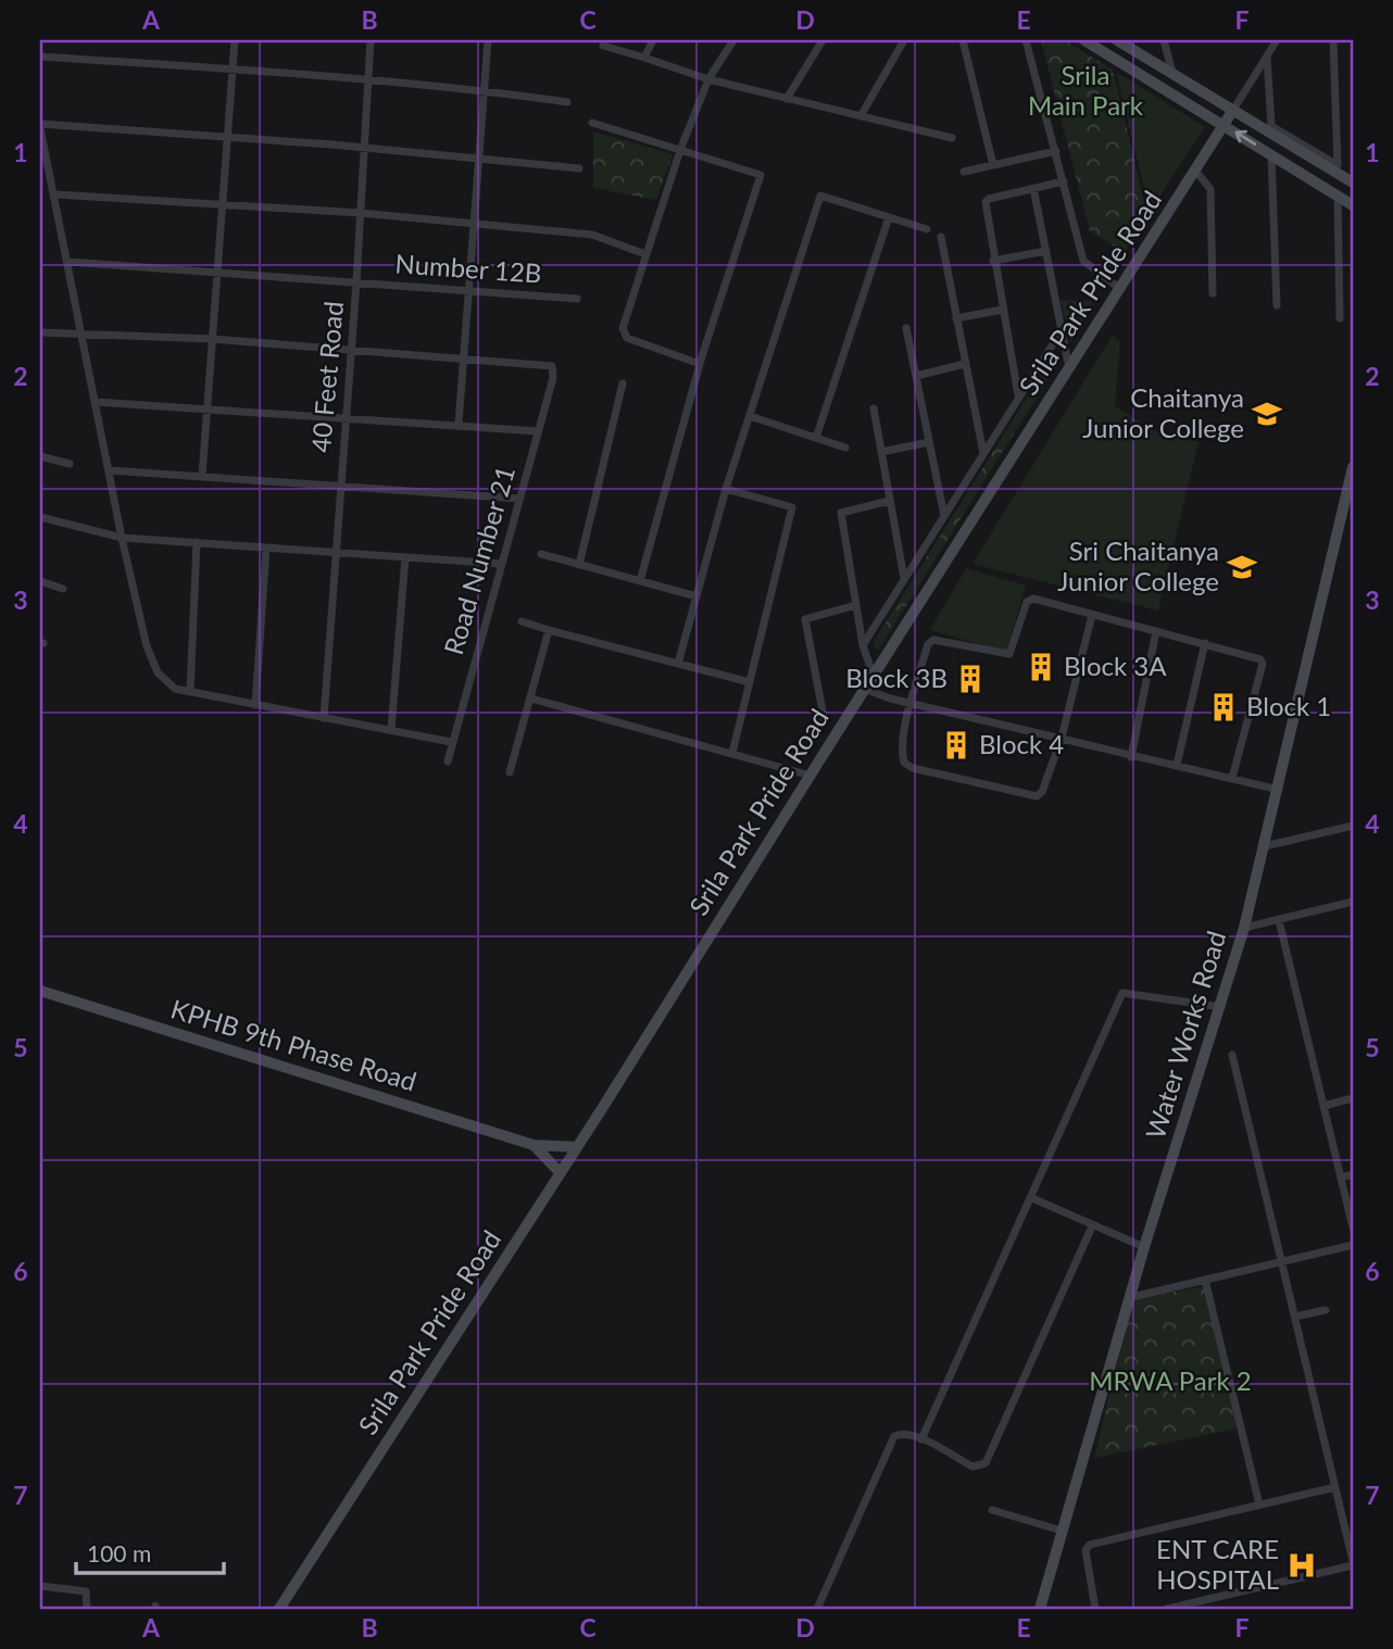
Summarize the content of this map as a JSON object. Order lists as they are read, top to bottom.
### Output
{
  "streets": {
    "street": [
      "Number 12B",
      "Srila Park Pride Road",
      "40 Feet Road",
      "Road Number 21",
      "Water Works Road",
      "KPHB 9th Phase Road"
    ]
  },
  "crossings": [
    ["Number 12B", "40 Feet Road"],
    ["Srila Park Pride Road", "KPHB 9th Phase Road"]
  ],
  "parks": ["Srila Main Park", "MRWA Park 2"],
  "places": {
    "school or university": ["Chaitanya Junior College", "Sri Chaitanya Junior College"],
    "building": [
      "Block 3A",
      "Block 3B",
      "Block 1",
      "Block 4"
    ],
    "hospital": ["ENT CARE HOSPITAL"]
  },
  "scale_bar": "100 m",
  "grid": {
    "columns": [
      "A",
      "B",
      "C",
      "D",
      "E",
      "F"
    ],
    "rows": [
      "1",
      "2",
      "3",
      "4",
      "5",
      "6",
      "7"
    ]
  }
}
